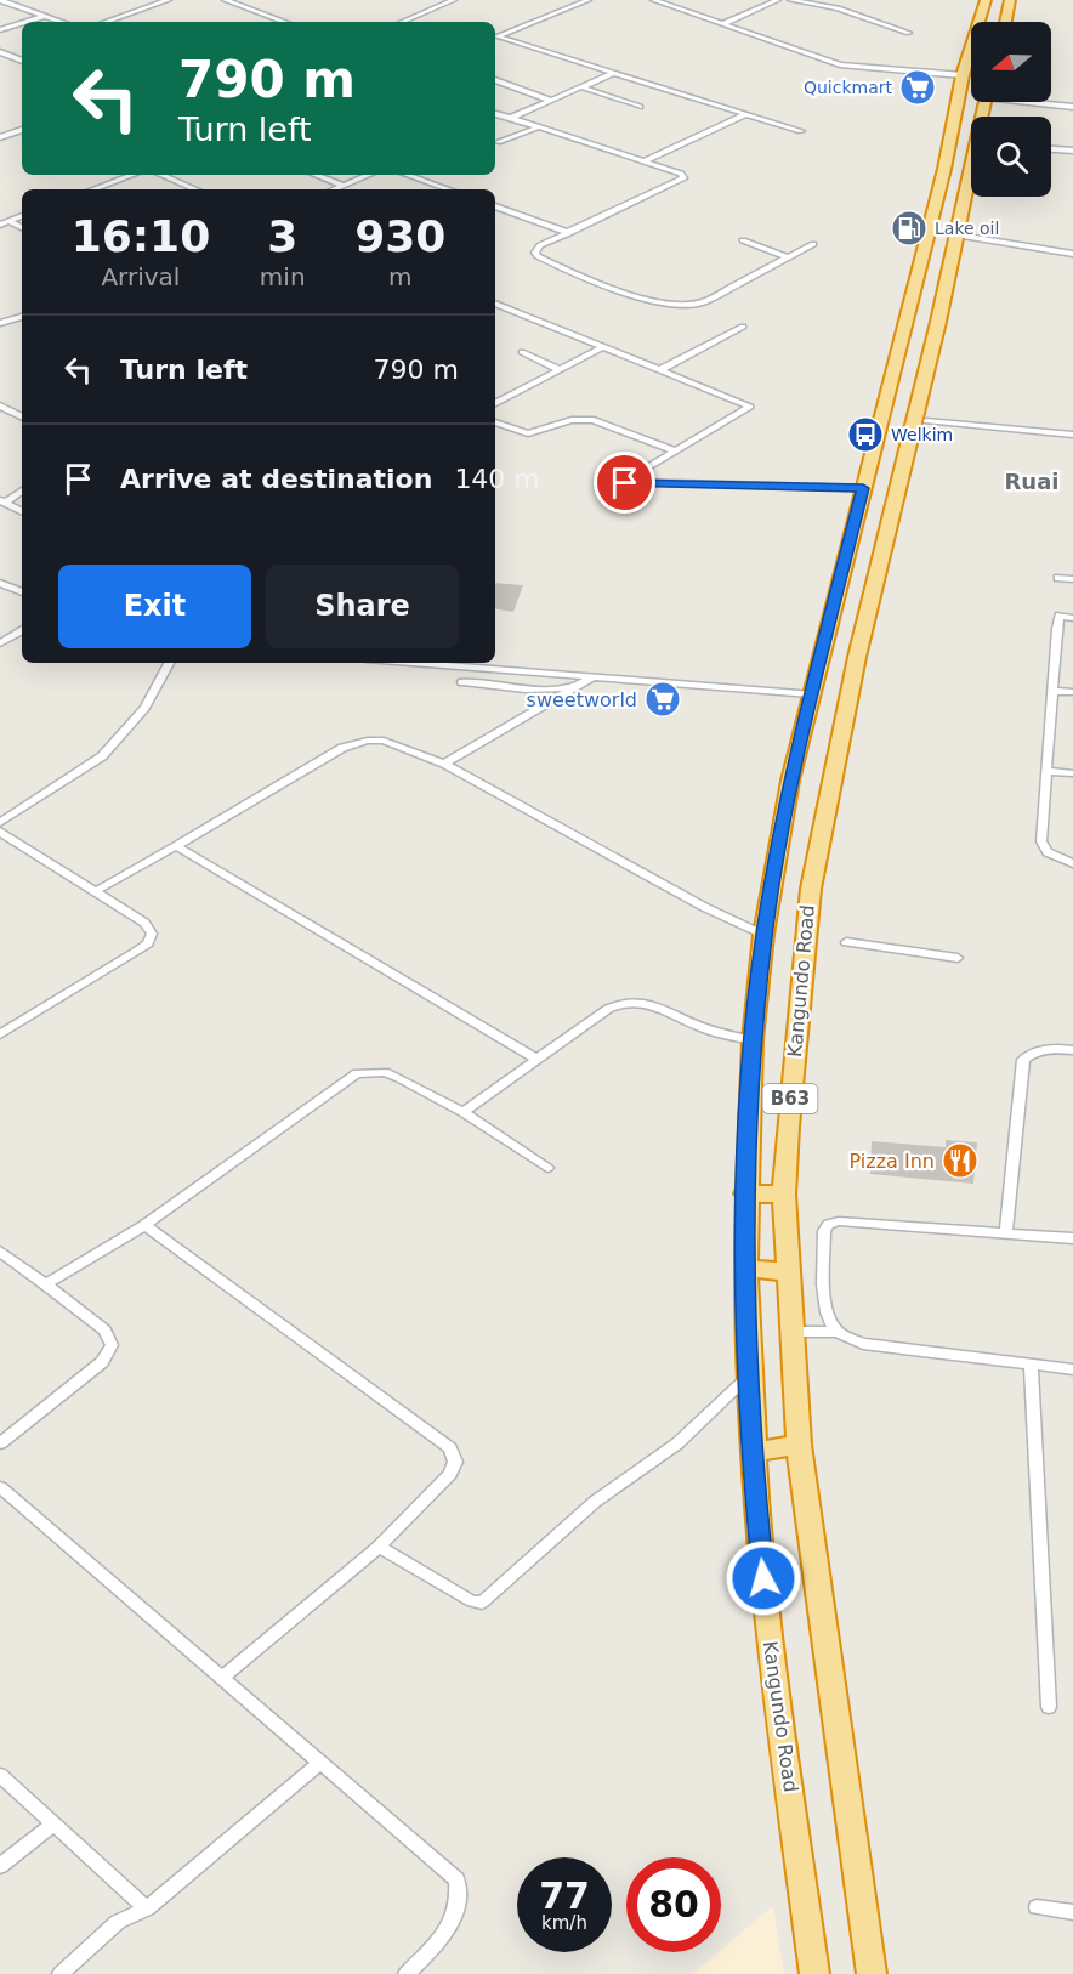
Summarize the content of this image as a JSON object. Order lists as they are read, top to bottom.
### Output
{
  "streets": {
    "highway": ["Kangundo Road", "B63"]
  },
  "districts": ["Ruai"],
  "places": {
    "supermarket": ["Quickmart", "sweetworld"],
    "fuel station": ["Lake oil"],
    "bus stop": ["Welkim"],
    "restaurant": ["Pizza Inn"]
  },
  "north": "left",
  "page": {
    "turn": ["790 m", "Turn left"],
    "eta": [
      "16:10",
      "Arrival",
      "3",
      "min",
      "930",
      "m"
    ],
    "list": [
      {
        "name": "Turn left",
        "value": "790 m"
      },
      {
        "name": "Arrive at destination",
        "value": "140 m"
      }
    ],
    "buttons": ["Exit", "Share"],
    "speed": "77 km/h",
    "limit": "80"
  }
}
